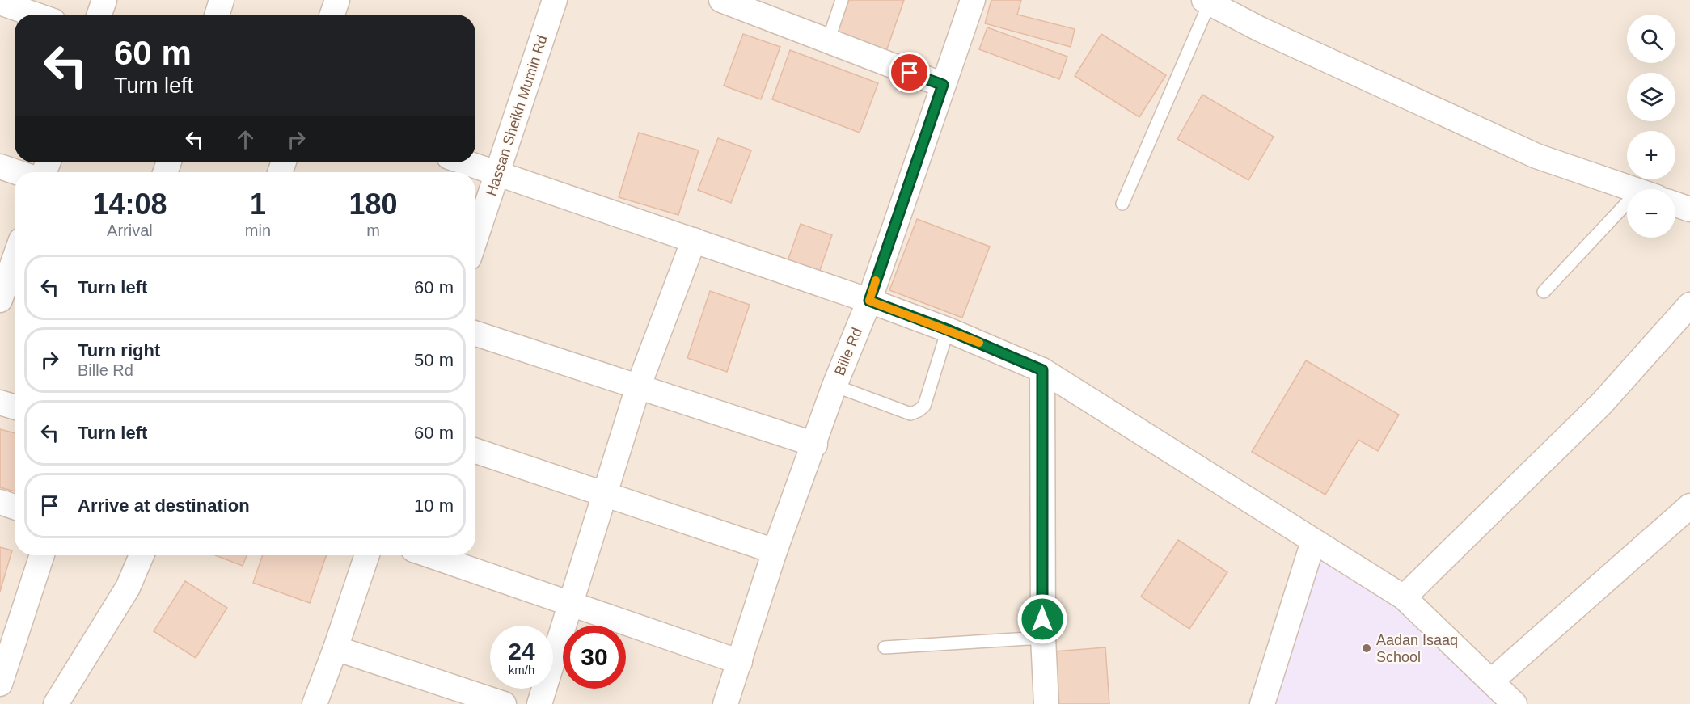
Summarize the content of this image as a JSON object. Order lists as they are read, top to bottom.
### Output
{
  "streets": {
    "street": ["Hassan Sheikh Mumin Rd", "Bille Rd"]
  },
  "places": ["Aadan Isaaq School"],
  "page": {
    "map_buttons": ["+", "−"],
    "turn": ["60 m", "Turn left"],
    "eta": [
      "14:08",
      "Arrival",
      "1",
      "min",
      "180",
      "m"
    ],
    "list": [
      {
        "name": "Turn left",
        "value": "60 m"
      },
      {
        "name": "Turn right",
        "note": "Bille Rd",
        "value": "50 m"
      },
      {
        "name": "Turn left",
        "value": "60 m"
      },
      {
        "name": "Arrive at destination",
        "value": "10 m"
      }
    ],
    "speed": "24 km/h",
    "limit": "30"
  }
}
